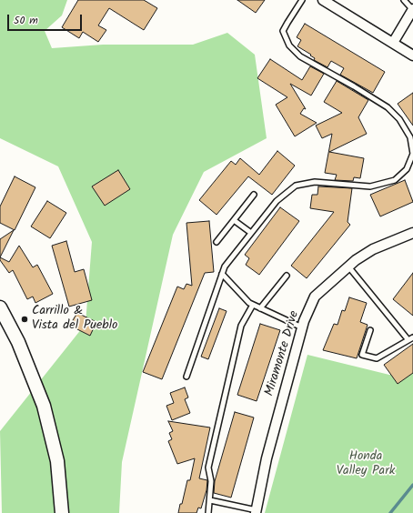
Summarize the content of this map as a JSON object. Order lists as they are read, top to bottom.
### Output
{
  "streets": {
    "street": ["Miramonte Drive"]
  },
  "parks": ["Honda Valley Park"],
  "places": ["Carrillo & Vista del Pueblo"],
  "scale_bar": "50 m"
}
